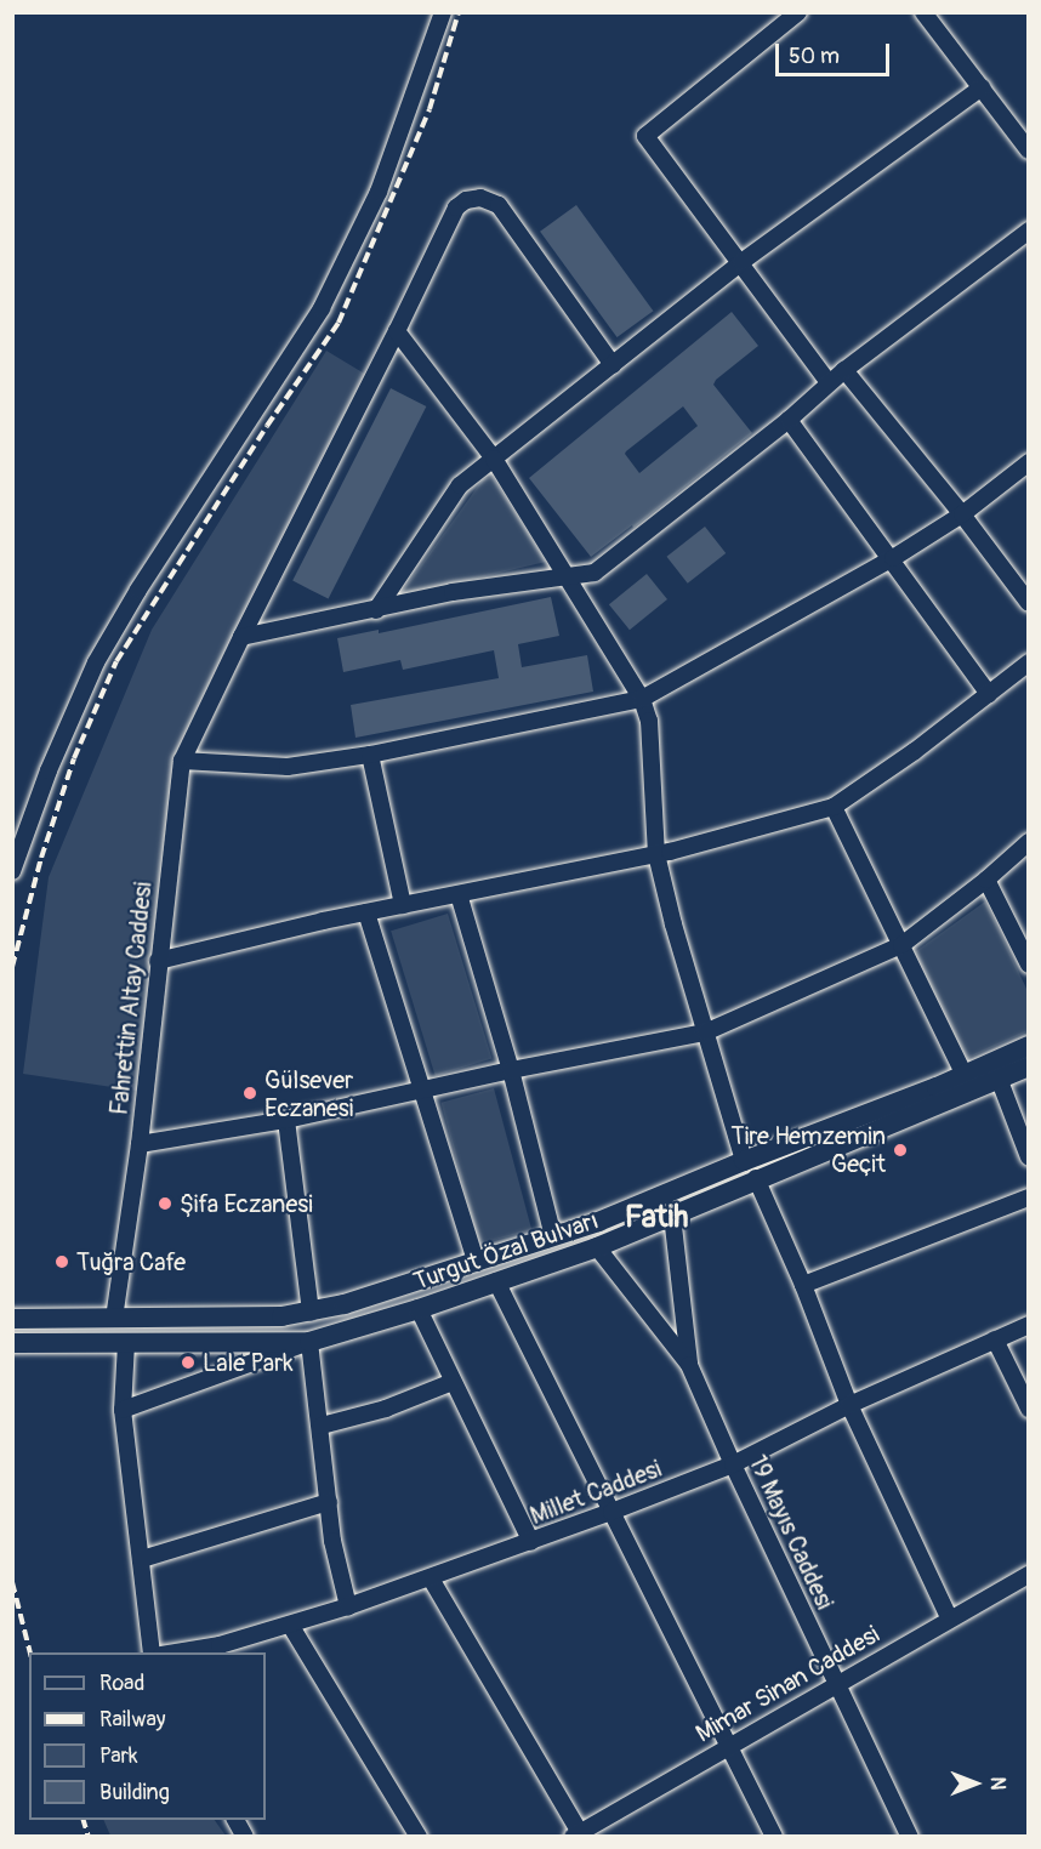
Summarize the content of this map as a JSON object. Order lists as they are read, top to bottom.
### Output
{
  "streets": {
    "main road": ["Turgut Özal Bulvarı"],
    "street": [
      "Fahrettin Altay Caddesi",
      "Millet Caddesi",
      "19 Mayıs Caddesi",
      "Mimar Sinan Caddesi"
    ]
  },
  "crossings": [
    ["Fahrettin Altay Caddesi", "Turgut Özal Bulvarı"],
    ["Millet Caddesi", "19 Mayıs Caddesi"],
    ["19 Mayıs Caddesi", "Mimar Sinan Caddesi"]
  ],
  "districts": ["Fatih"],
  "places": [
    "Gülsever Eczanesi",
    "Tire Hemzemin Geçit",
    "Şifa Eczanesi",
    "Tuğra Cafe",
    "Lale Park"
  ],
  "legend": [
    "Road",
    "Railway",
    "Park",
    "Building"
  ],
  "scale_bar": "50 m",
  "north": "right"
}
